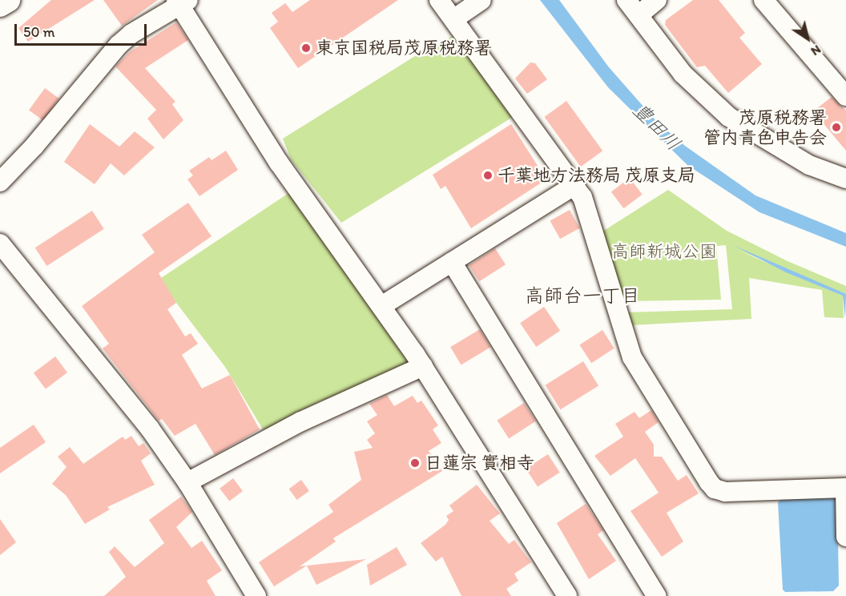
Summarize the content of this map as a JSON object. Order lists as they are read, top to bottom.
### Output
{
  "districts": ["高師台一丁目"],
  "water": ["豊田川"],
  "parks": ["高師新城公園"],
  "places": [
    "東京国税局茂原税務署",
    "茂原税務署 管内青色申告会",
    "千葉地方法務局 茂原支局",
    "日蓮宗 實相寺"
  ],
  "scale_bar": "50 m",
  "north": "bottom right"
}
